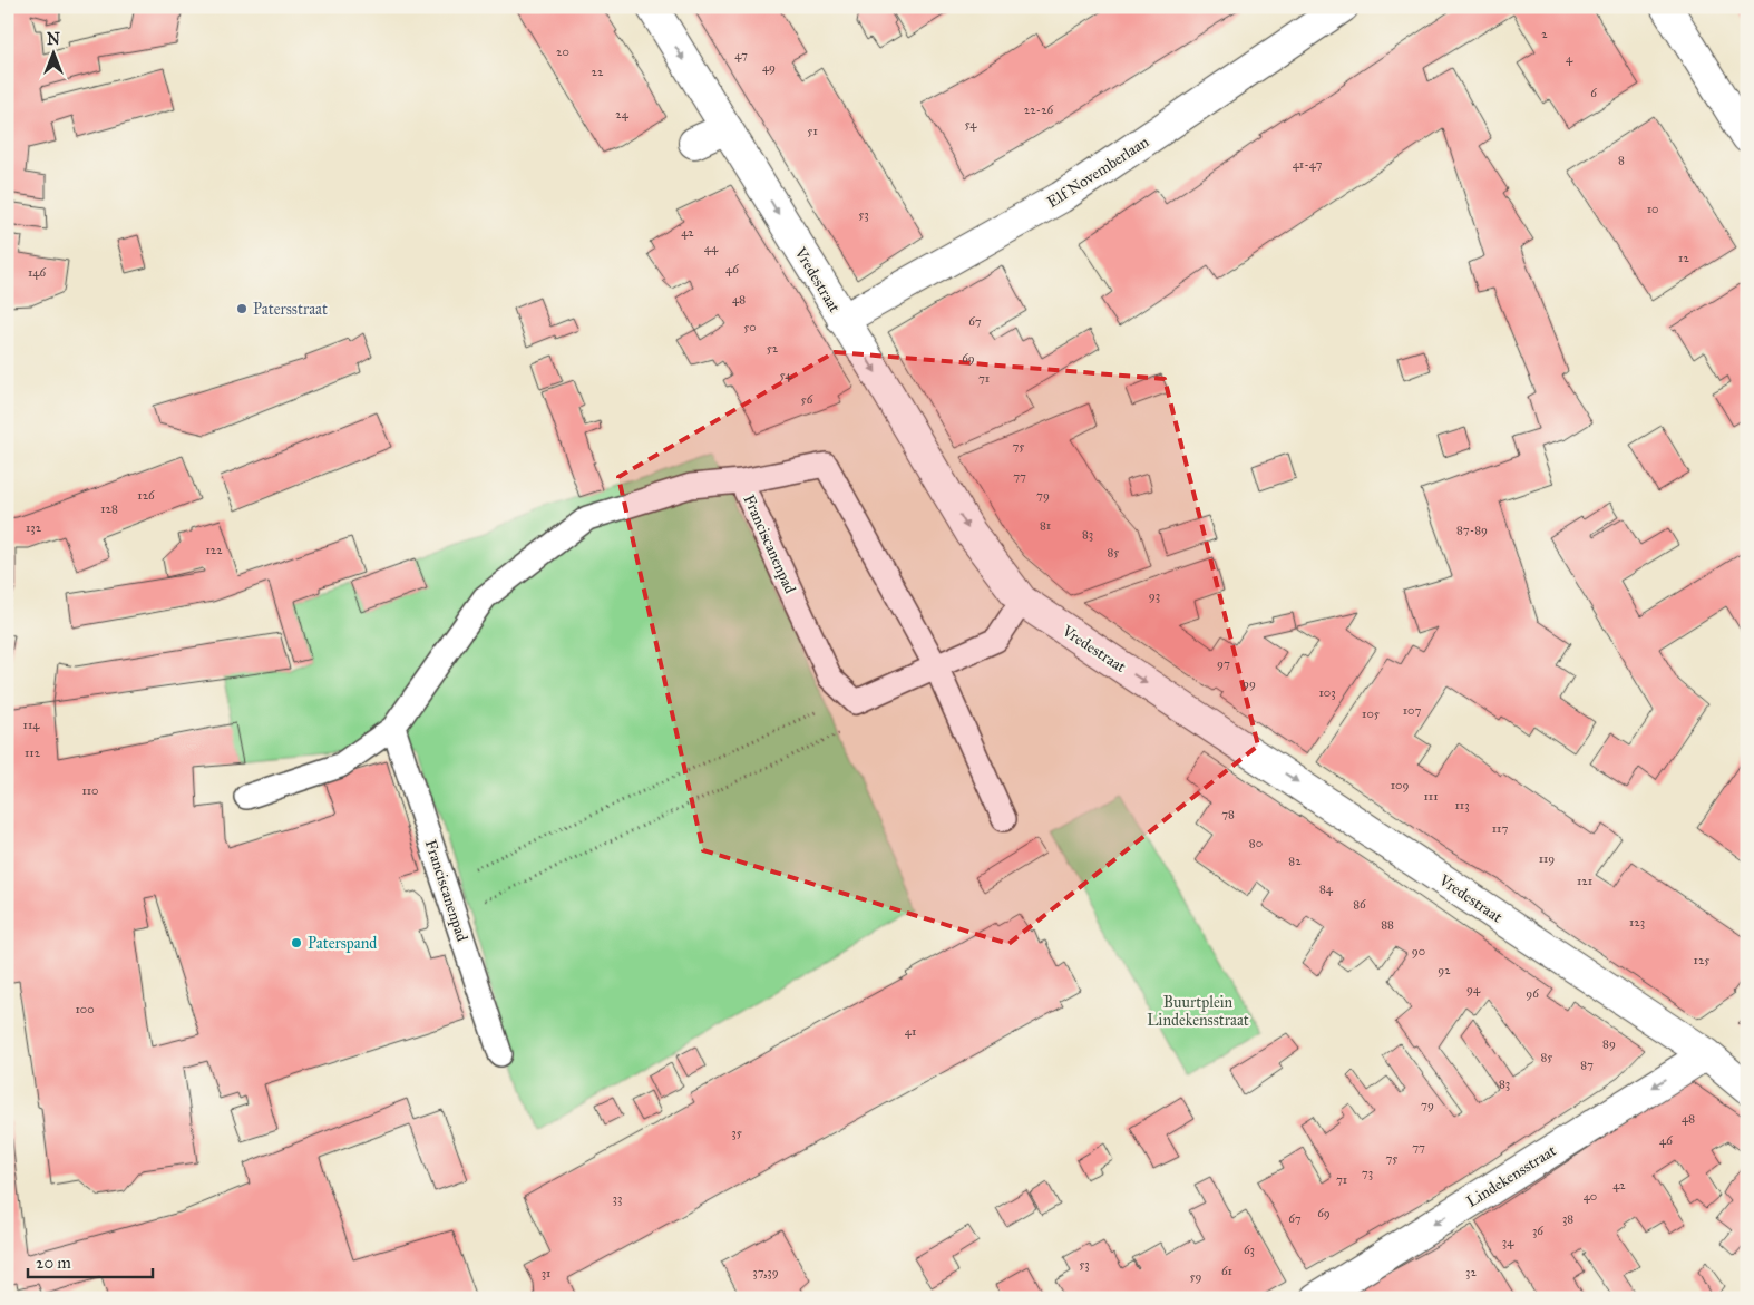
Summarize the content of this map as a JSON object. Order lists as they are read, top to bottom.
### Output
{
  "streets": {
    "street": ["Elf Novemberlaan", "Vredestraat", "Lindekensstraat"],
    "lane": ["Franciscanenpad"]
  },
  "crossings": [
    ["Elf Novemberlaan", "Vredestraat"],
    ["Vredestraat", "Lindekensstraat"]
  ],
  "one_way": ["Vredestraat", "Lindekensstraat"],
  "parks": ["Buurtplein Lindekensstraat"],
  "places": ["Patersstraat", "Paterspand"],
  "house_numbers": [
    "2",
    "20",
    "47",
    "4",
    "49",
    "22",
    "6",
    "22-26",
    "24",
    "54",
    "51",
    "8",
    "41-47",
    "10",
    "53",
    "42",
    "44",
    "12",
    "46",
    "146",
    "48",
    "67",
    "50",
    "52",
    "69",
    "54",
    "71",
    "56",
    "75",
    "77",
    "126",
    "79",
    "128",
    "81",
    "132",
    "87-89",
    "83",
    "122",
    "85",
    "93",
    "97",
    "99",
    "103",
    "107",
    "105",
    "114",
    "112",
    "109",
    "110",
    "111",
    "113",
    "78",
    "117",
    "80",
    "119",
    "82",
    "121",
    "84",
    "86",
    "123",
    "88",
    "90",
    "125",
    "92",
    "94",
    "96",
    "100",
    "41",
    "89",
    "85",
    "87",
    "83",
    "79",
    "48",
    "35",
    "46",
    "77",
    "75",
    "73",
    "71",
    "42",
    "40",
    "33",
    "69",
    "67",
    "38",
    "36",
    "34",
    "63",
    "53",
    "61",
    "37,39",
    "32",
    "31",
    "59"
  ],
  "scale_bar": "20 m",
  "north": "top"
}
